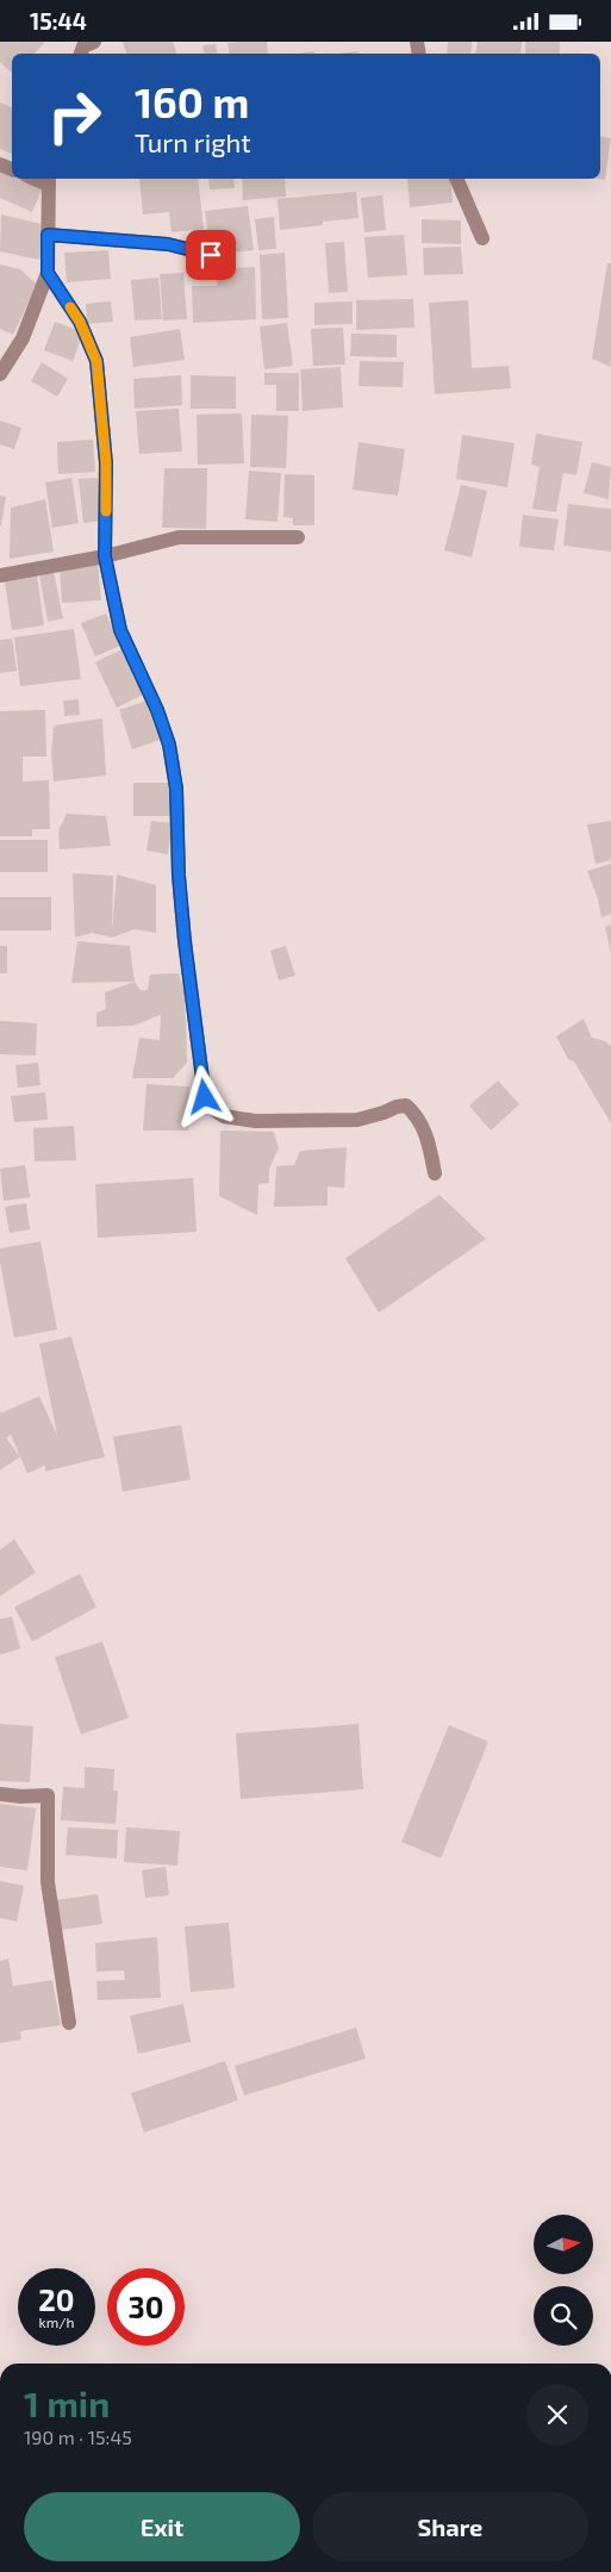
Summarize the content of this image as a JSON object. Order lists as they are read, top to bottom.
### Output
{
  "north": "right",
  "page": {
    "status": "15:44",
    "turn": ["160 m", "Turn right"],
    "speed": "20 km/h",
    "limit": "30",
    "heading": ["1 min", "190 m · 15:45"],
    "buttons": ["Exit", "Share"]
  }
}
